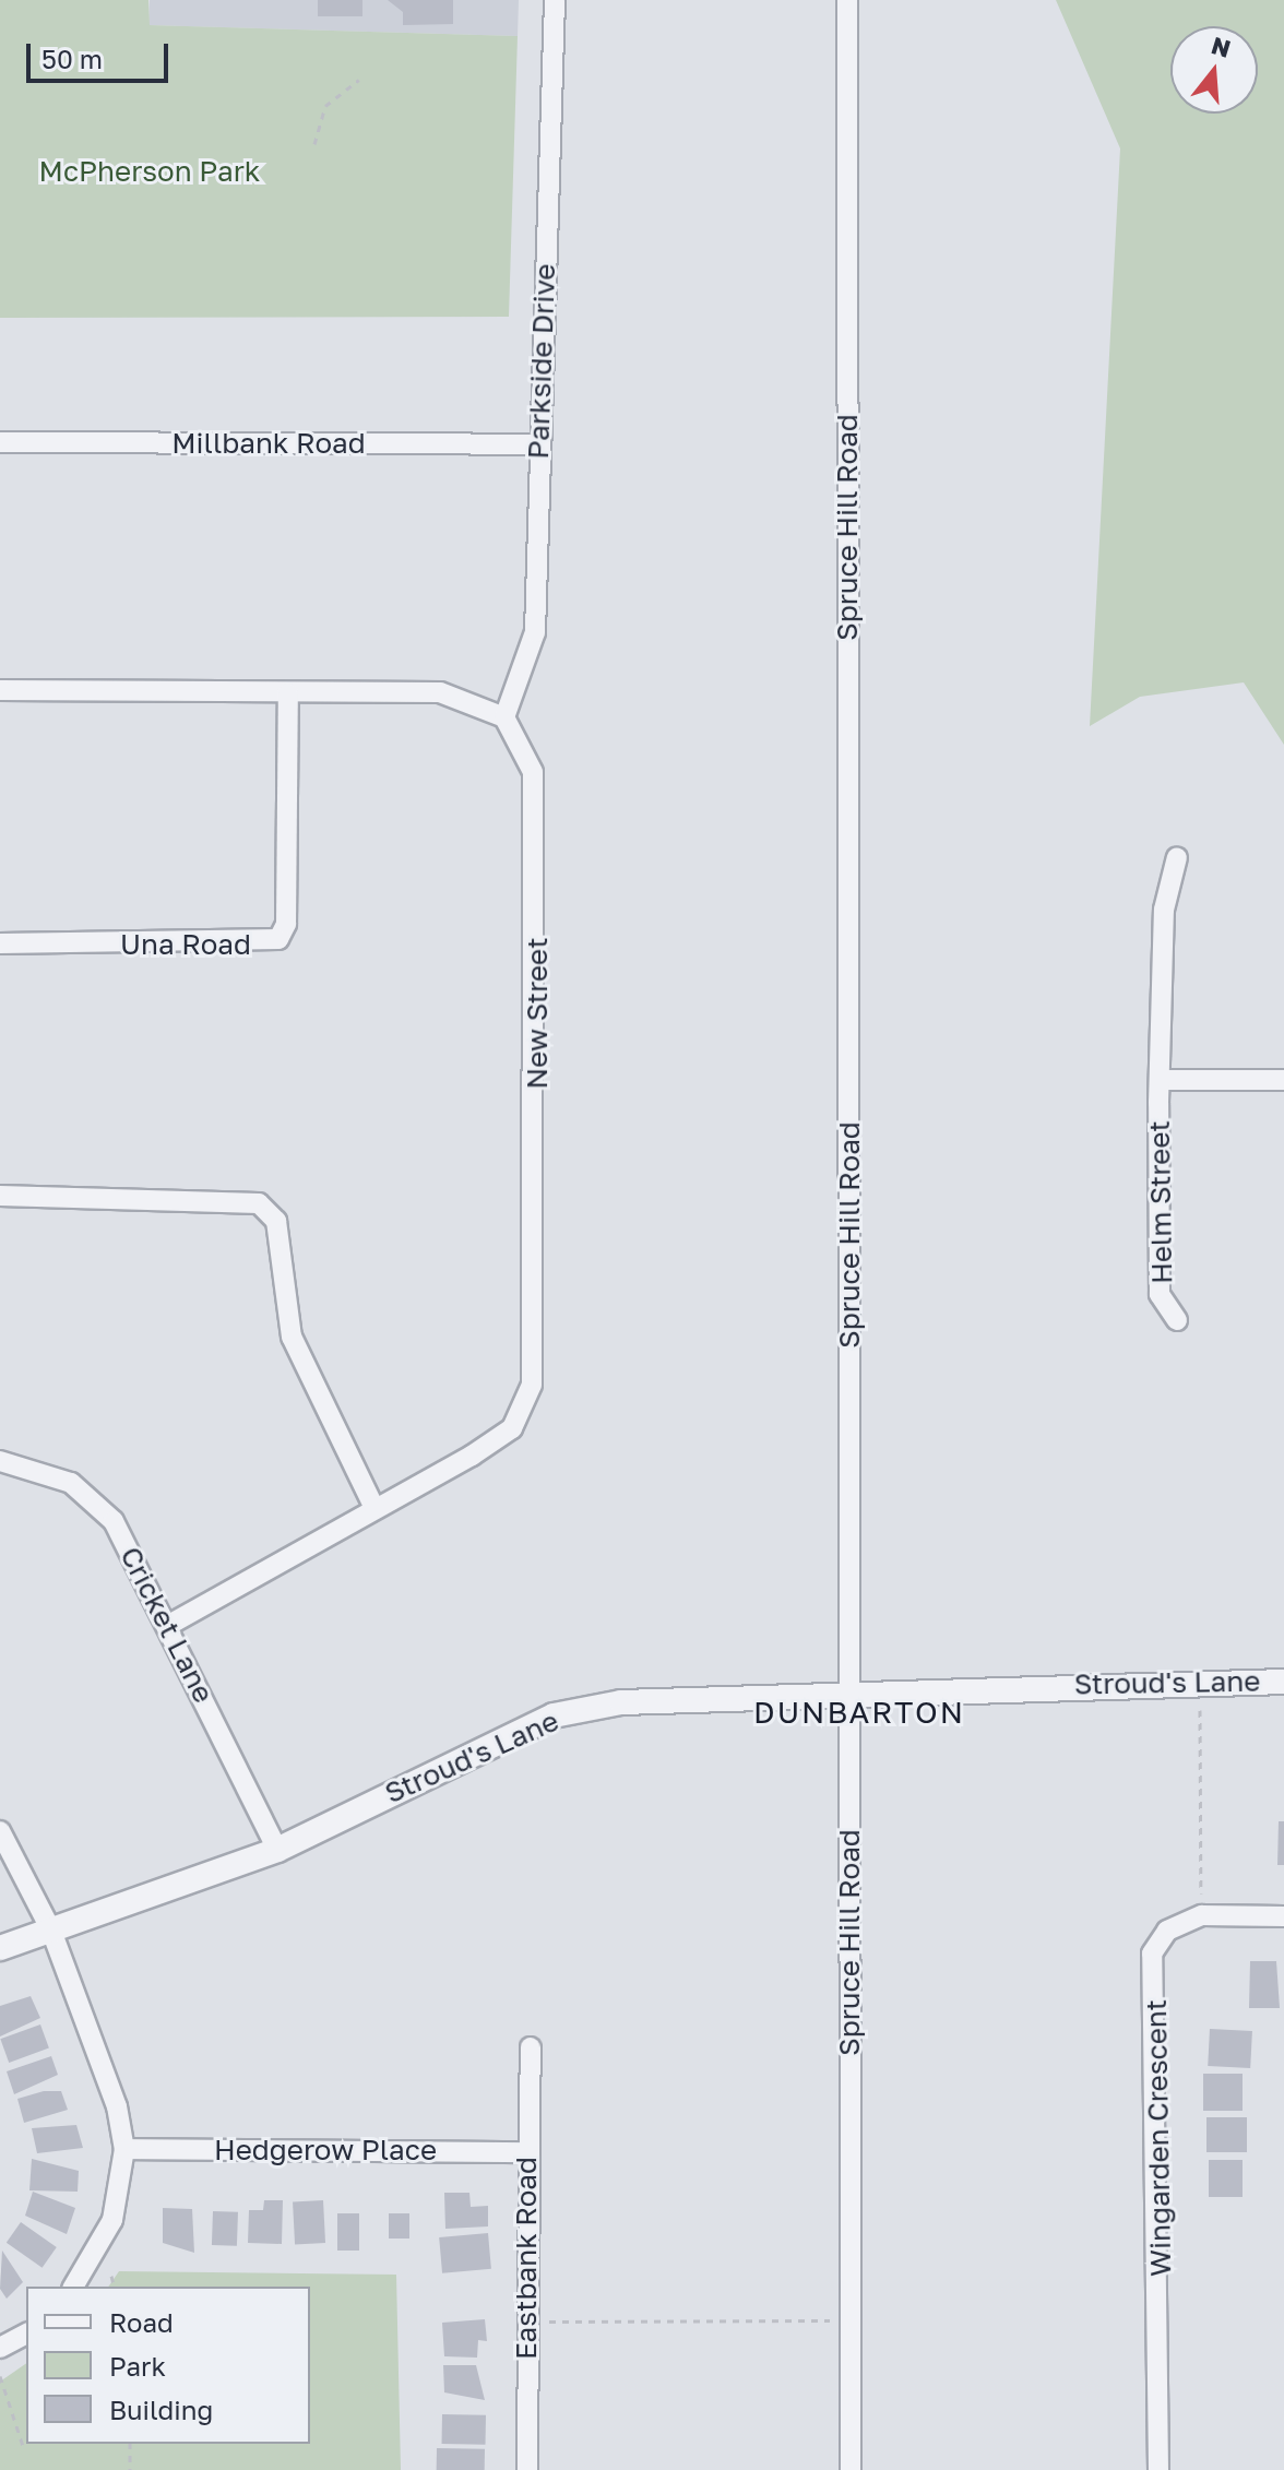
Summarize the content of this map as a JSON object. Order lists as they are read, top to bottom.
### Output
{
  "streets": {
    "street": [
      "Parkside Drive",
      "Millbank Road",
      "Spruce Hill Road",
      "Una Road",
      "New Street",
      "Helm Street",
      "Cricket Lane",
      "Stroud's Lane",
      "Wingarden Crescent",
      "Hedgerow Place",
      "Eastbank Road"
    ]
  },
  "crossings": [
    ["Parkside Drive", "Millbank Road"],
    ["Parkside Drive", "New Street"],
    ["Spruce Hill Road", "Stroud's Lane"],
    ["New Street", "Cricket Lane"],
    ["Cricket Lane", "Stroud's Lane"],
    ["Hedgerow Place", "Eastbank Road"]
  ],
  "districts": ["DUNBARTON"],
  "parks": ["McPherson Park"],
  "legend": ["Road", "Park", "Building"],
  "scale_bar": "50 m",
  "north": "top"
}
